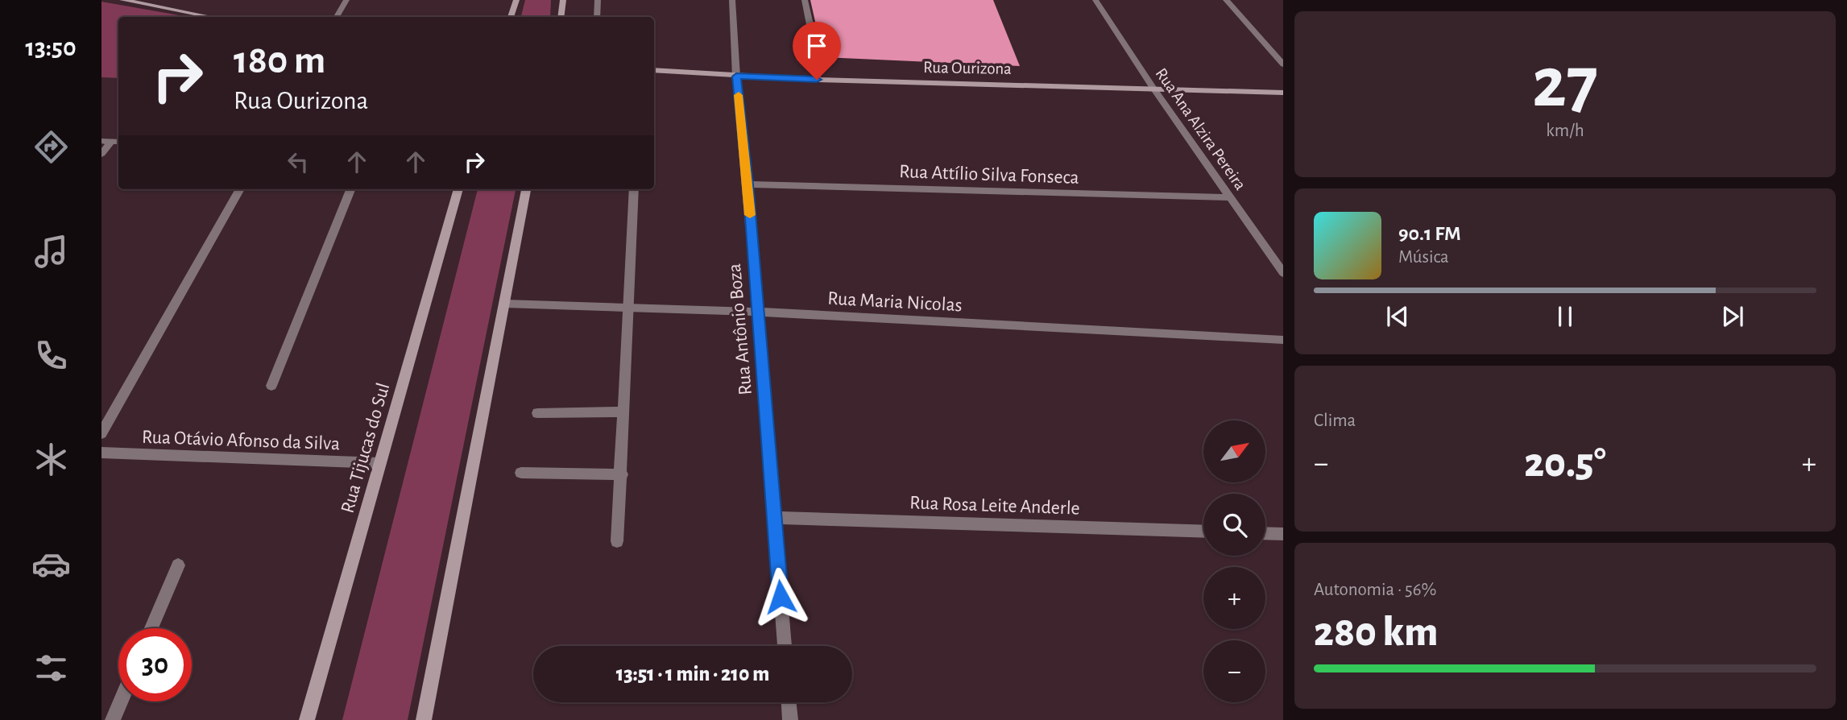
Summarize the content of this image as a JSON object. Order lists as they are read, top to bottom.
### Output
{
  "streets": {
    "main road": ["Rua Ourizona", "Rua Tijucas do Sul"],
    "street": [
      "Rua Ana Alzira Pereira",
      "Rua Attílio Silva Fonseca",
      "Rua Maria Nicolas",
      "Rua Antônio Boza",
      "Rua Otávio Afonso da Silva",
      "Rua Rosa Leite Anderle"
    ]
  },
  "crossings": [
    ["Rua Ourizona", "Rua Ana Alzira Pereira"],
    ["Rua Ourizona", "Rua Antônio Boza"],
    ["Rua Ana Alzira Pereira", "Rua Attílio Silva Fonseca"],
    ["Rua Attílio Silva Fonseca", "Rua Antônio Boza"],
    ["Rua Maria Nicolas", "Rua Antônio Boza"],
    ["Rua Antônio Boza", "Rua Rosa Leite Anderle"],
    ["Rua Otávio Afonso da Silva", "Rua Tijucas do Sul"]
  ],
  "north": "top right",
  "page": {
    "tabs": "13:50",
    "tile": [
      ["27", "km/h"],
      "Clima",
      ["Autonomia · 56%", "280 km"]
    ],
    "turn": ["180 m", "Rua Ourizona"],
    "song": ["90.1 FM", "Música"],
    "map_buttons": ["+", "−"],
    "heat": ["−", "20.5°", "+"],
    "limit": "30",
    "trip": "13:51 · 1 min · 210 m"
  }
}
